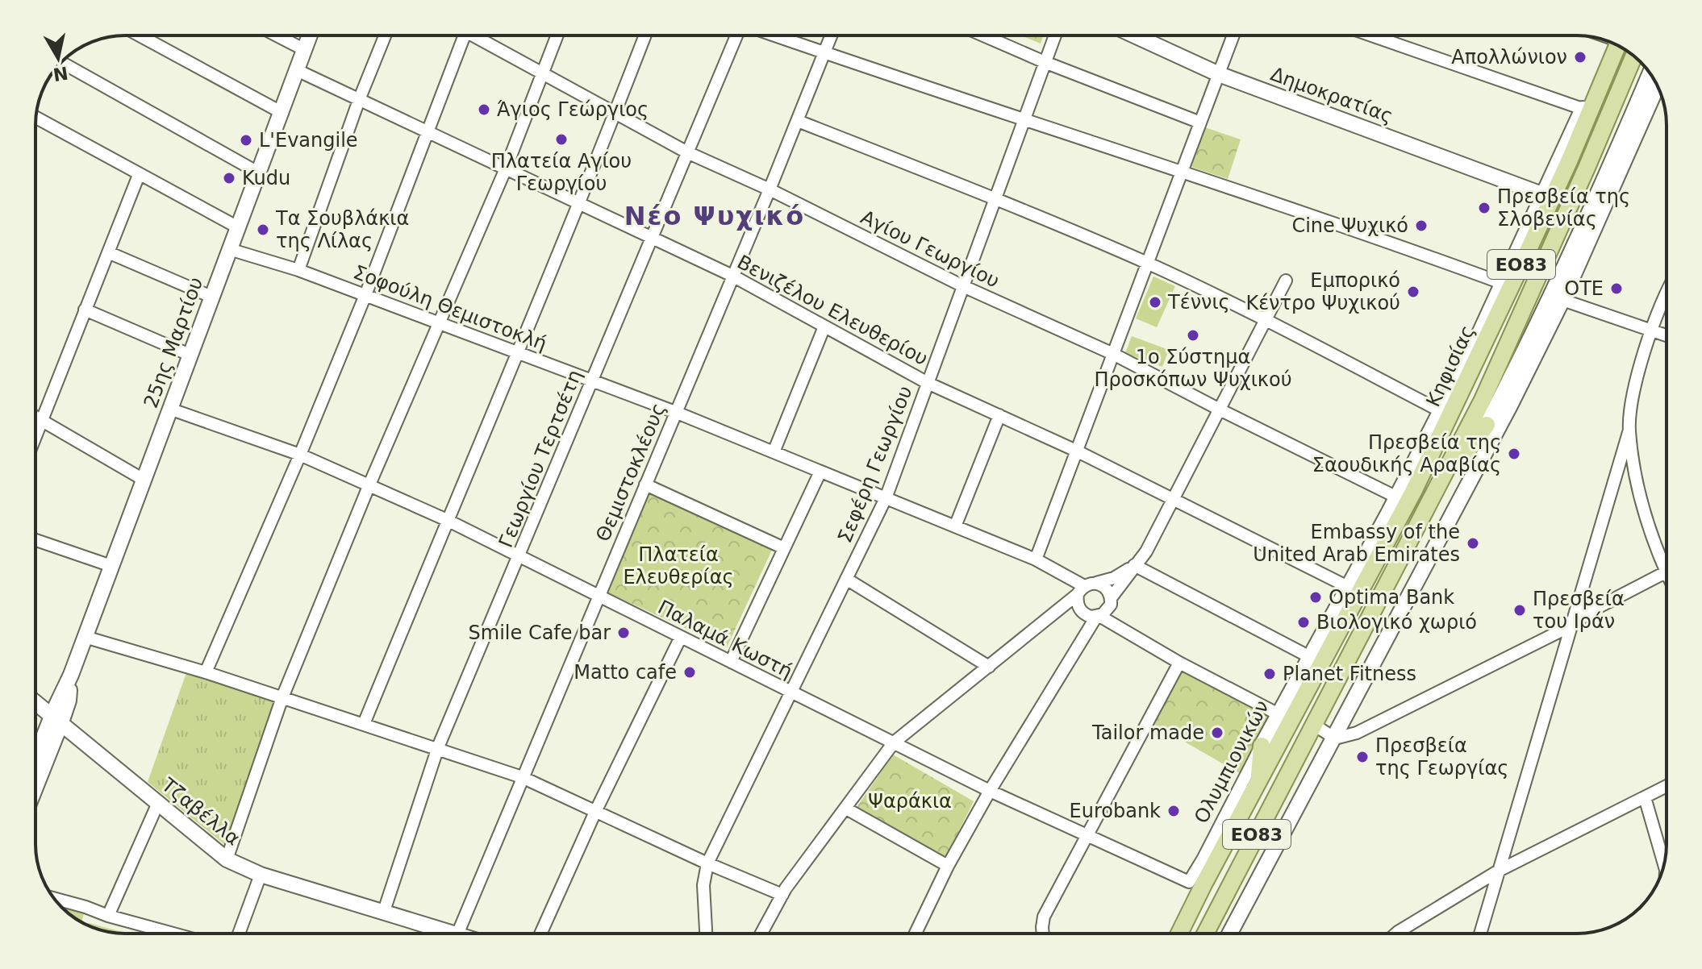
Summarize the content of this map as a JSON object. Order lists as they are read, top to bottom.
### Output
{
  "streets": {
    "main road": ["ΕΟ83", "Κηφισίας"],
    "street": [
      "Δημοκρατίας",
      "Αγίου Γεωργίου",
      "Σοφούλη Θεμιστοκλή",
      "Βενιζέλου Ελευθερίου",
      "25ης Μαρτίου",
      "Γεωργίου Τερτσέτη",
      "Σεφέρη Γεωργίου",
      "Θεμιστοκλέους",
      "Παλαμά Κωστή",
      "Ολυμπιονικών",
      "Τζαβέλλα"
    ]
  },
  "crossings": [
    ["Δημοκρατίας", "Ολυμπιονικών"],
    ["Αγίου Γεωργίου", "Γεωργίου Τερτσέτη"],
    ["Αγίου Γεωργίου", "Σεφέρη Γεωργίου"],
    ["Αγίου Γεωργίου", "Θεμιστοκλέους"],
    ["Αγίου Γεωργίου", "Ολυμπιονικών"],
    ["Σοφούλη Θεμιστοκλή", "25ης Μαρτίου"],
    ["Σοφούλη Θεμιστοκλή", "Γεωργίου Τερτσέτη"],
    ["Σοφούλη Θεμιστοκλή", "Σεφέρη Γεωργίου"],
    ["Σοφούλη Θεμιστοκλή", "Θεμιστοκλέους"],
    ["Βενιζέλου Ελευθερίου", "25ης Μαρτίου"],
    ["Βενιζέλου Ελευθερίου", "Γεωργίου Τερτσέτη"],
    ["Βενιζέλου Ελευθερίου", "Σεφέρη Γεωργίου"],
    ["Βενιζέλου Ελευθερίου", "Θεμιστοκλέους"],
    ["Βενιζέλου Ελευθερίου", "Ολυμπιονικών"],
    ["25ης Μαρτίου", "Παλαμά Κωστή"],
    ["25ης Μαρτίου", "Τζαβέλλα"],
    ["Γεωργίου Τερτσέτη", "Παλαμά Κωστή"],
    ["Γεωργίου Τερτσέτη", "Τζαβέλλα"],
    ["Σεφέρη Γεωργίου", "Παλαμά Κωστή"],
    ["Θεμιστοκλέους", "Παλαμά Κωστή"],
    ["Παλαμά Κωστή", "Ολυμπιονικών"]
  ],
  "districts": ["Νέο Ψυχικό"],
  "parks": ["Πλατεία Ελευθερίας", "Ψαράκια"],
  "places": [
    "Απολλώνιον",
    "Άγιος Γεώργιος",
    "Πλατεία Αγίου Γεωργίου",
    "L'Evangile",
    "Kudu",
    "Πρεσβεία της Σλοβενίας",
    "Cine Ψυχικό",
    "Τα Σουβλάκια της Λίλας",
    "ΟΤΕ",
    "Εμπορικό Κέντρο Ψυχικού",
    "Τέννις",
    "1ο Σύστημα Προσκόπων Ψυχικού",
    "Πρεσβεία της Σαουδικής Αραβίας",
    "Embassy of the United Arab Emirates",
    "Optima Bank",
    "Πρεσβεία του Ιράν",
    "Βιολογικό χωριό",
    "Smile Cafe bar",
    "Matto cafe",
    "Planet Fitness",
    "Tailor made",
    "Πρεσβεία της Γεωργίας",
    "Eurobank"
  ],
  "north": "bottom"
}
